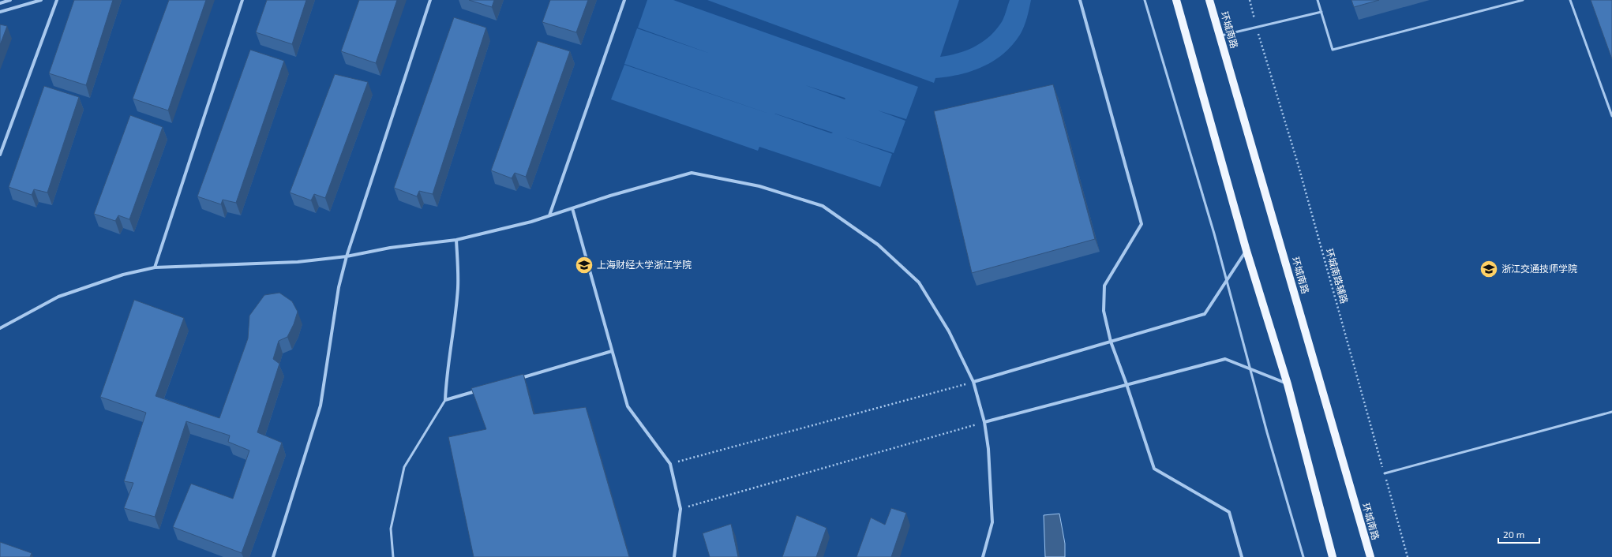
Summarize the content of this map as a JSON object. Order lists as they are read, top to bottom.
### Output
{
  "streets": {
    "main road": ["环城南路"],
    "path": ["环城南路辅路"]
  },
  "places": {
    "school or university": ["上海财经大学浙江学院", "浙江交通技师学院"]
  },
  "scale_bar": "20 m"
}
